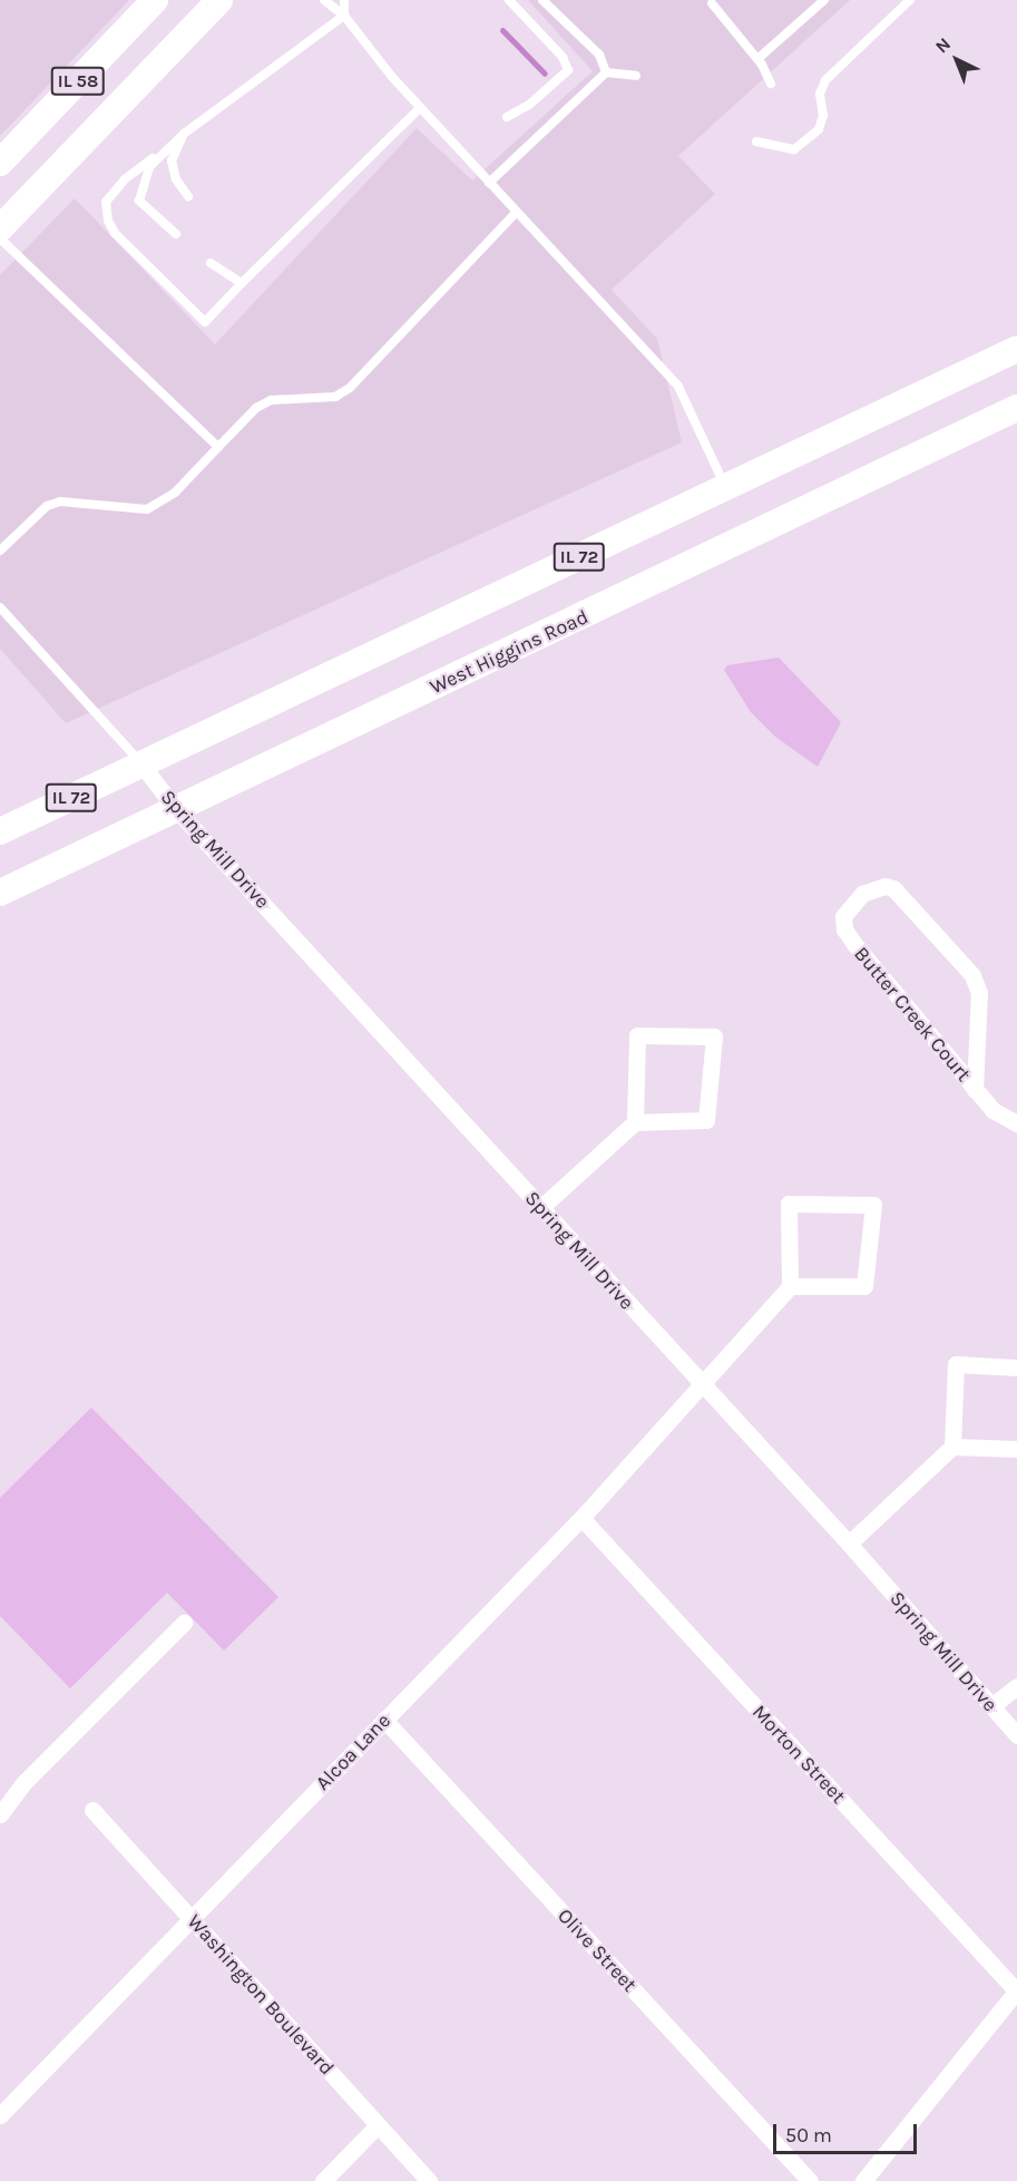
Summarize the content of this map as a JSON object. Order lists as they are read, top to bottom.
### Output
{
  "streets": {
    "main road": ["IL 58", "IL 72", "West Higgins Road"],
    "street": [
      "Spring Mill Drive",
      "Butter Creek Court",
      "Alcoa Lane",
      "Morton Street",
      "Olive Street",
      "Washington Boulevard"
    ]
  },
  "crossings": [
    ["IL 72", "Spring Mill Drive"],
    ["West Higgins Road", "Spring Mill Drive"],
    ["Spring Mill Drive", "Alcoa Lane"],
    ["Alcoa Lane", "Morton Street"],
    ["Alcoa Lane", "Olive Street"],
    ["Alcoa Lane", "Washington Boulevard"]
  ],
  "scale_bar": "50 m",
  "north": "top left"
}
